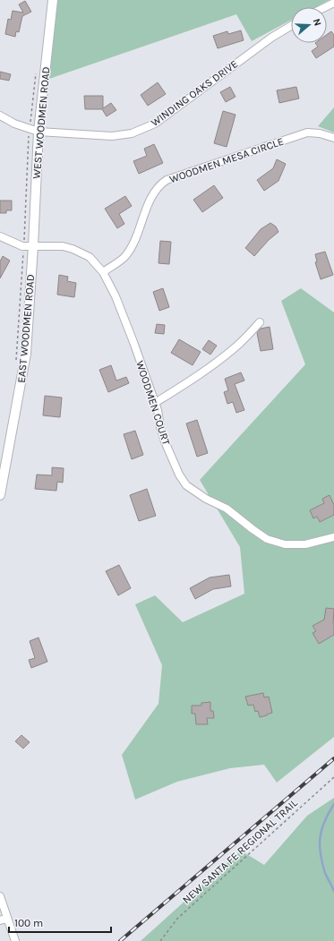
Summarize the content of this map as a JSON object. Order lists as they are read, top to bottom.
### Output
{
  "streets": {
    "main road": ["WEST WOODMEN ROAD", "EAST WOODMEN ROAD"],
    "street": ["WINDING OAKS DRIVE", "WOODMEN MESA CIRCLE", "WOODMEN COURT"],
    "path": ["NEW SANTA FE REGIONAL TRAIL"]
  },
  "crossings": [
    ["WINDING OAKS DRIVE", "WEST WOODMEN ROAD"],
    ["WEST WOODMEN ROAD", "EAST WOODMEN ROAD"],
    ["WEST WOODMEN ROAD", "WOODMEN COURT"],
    ["WOODMEN MESA CIRCLE", "WOODMEN COURT"],
    ["EAST WOODMEN ROAD", "WOODMEN COURT"]
  ],
  "scale_bar": "100 m",
  "north": "right"
}
